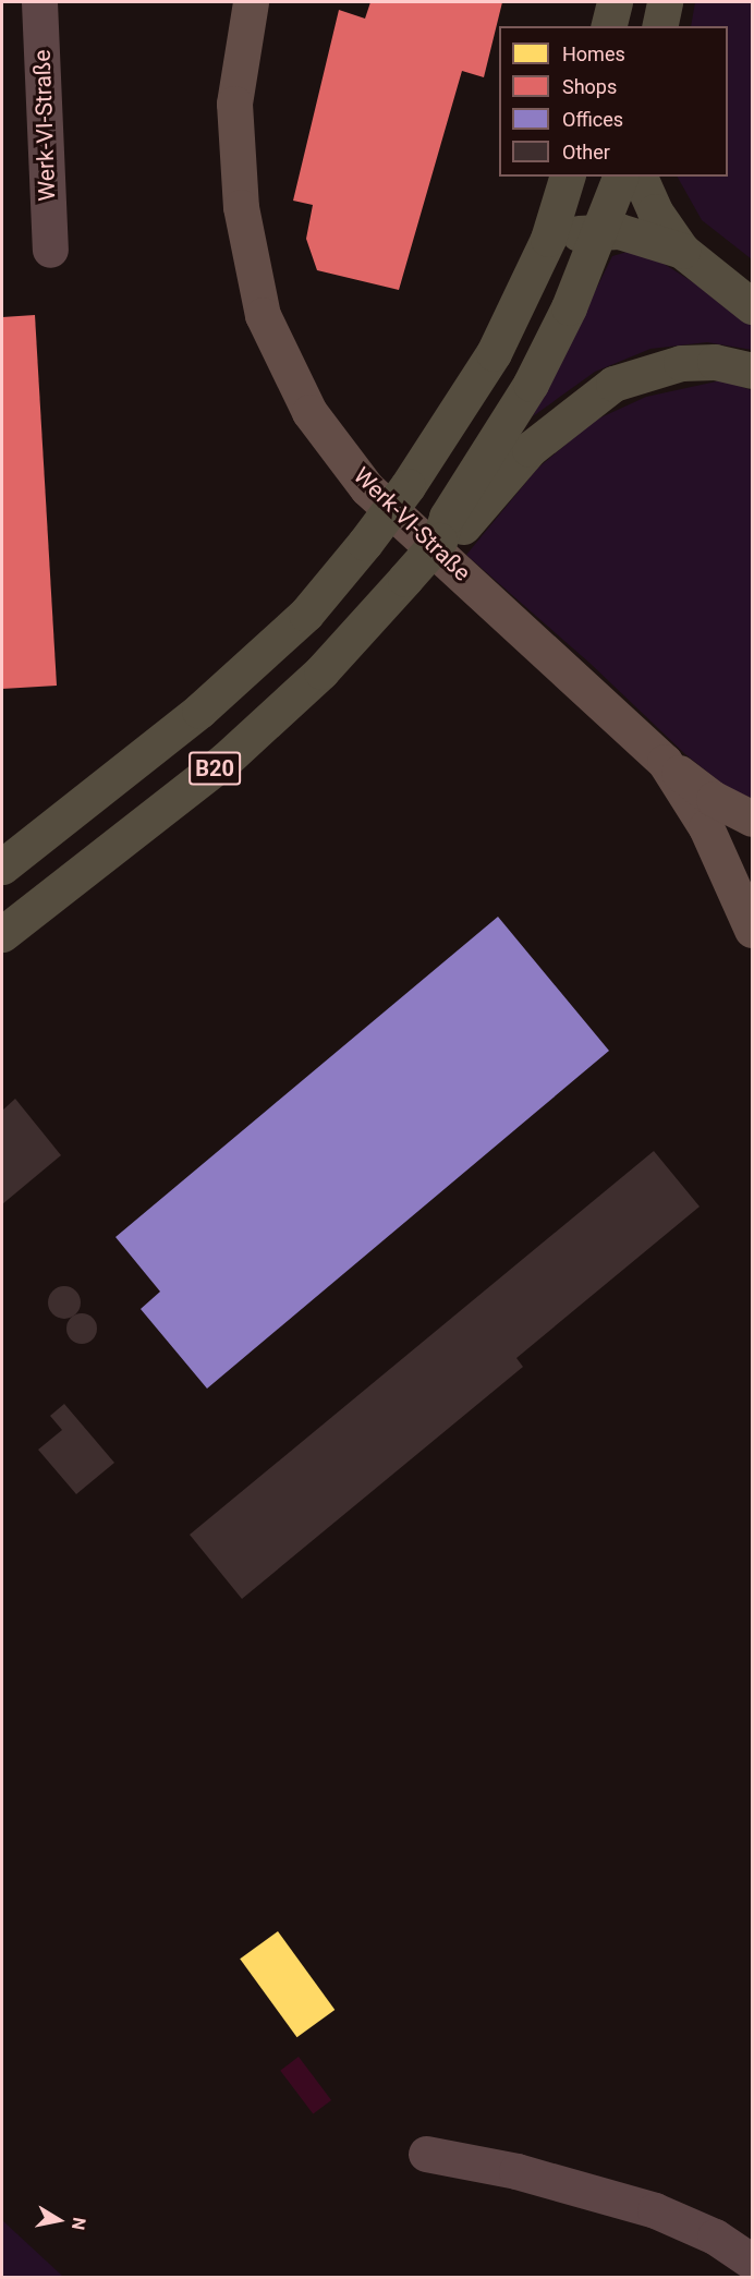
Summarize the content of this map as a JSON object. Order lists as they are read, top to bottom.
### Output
{
  "streets": {
    "highway": ["B20"],
    "main road": ["Werk-VI-Straße"]
  },
  "legend": [
    "Homes",
    "Shops",
    "Offices",
    "Other"
  ],
  "north": "right"
}
